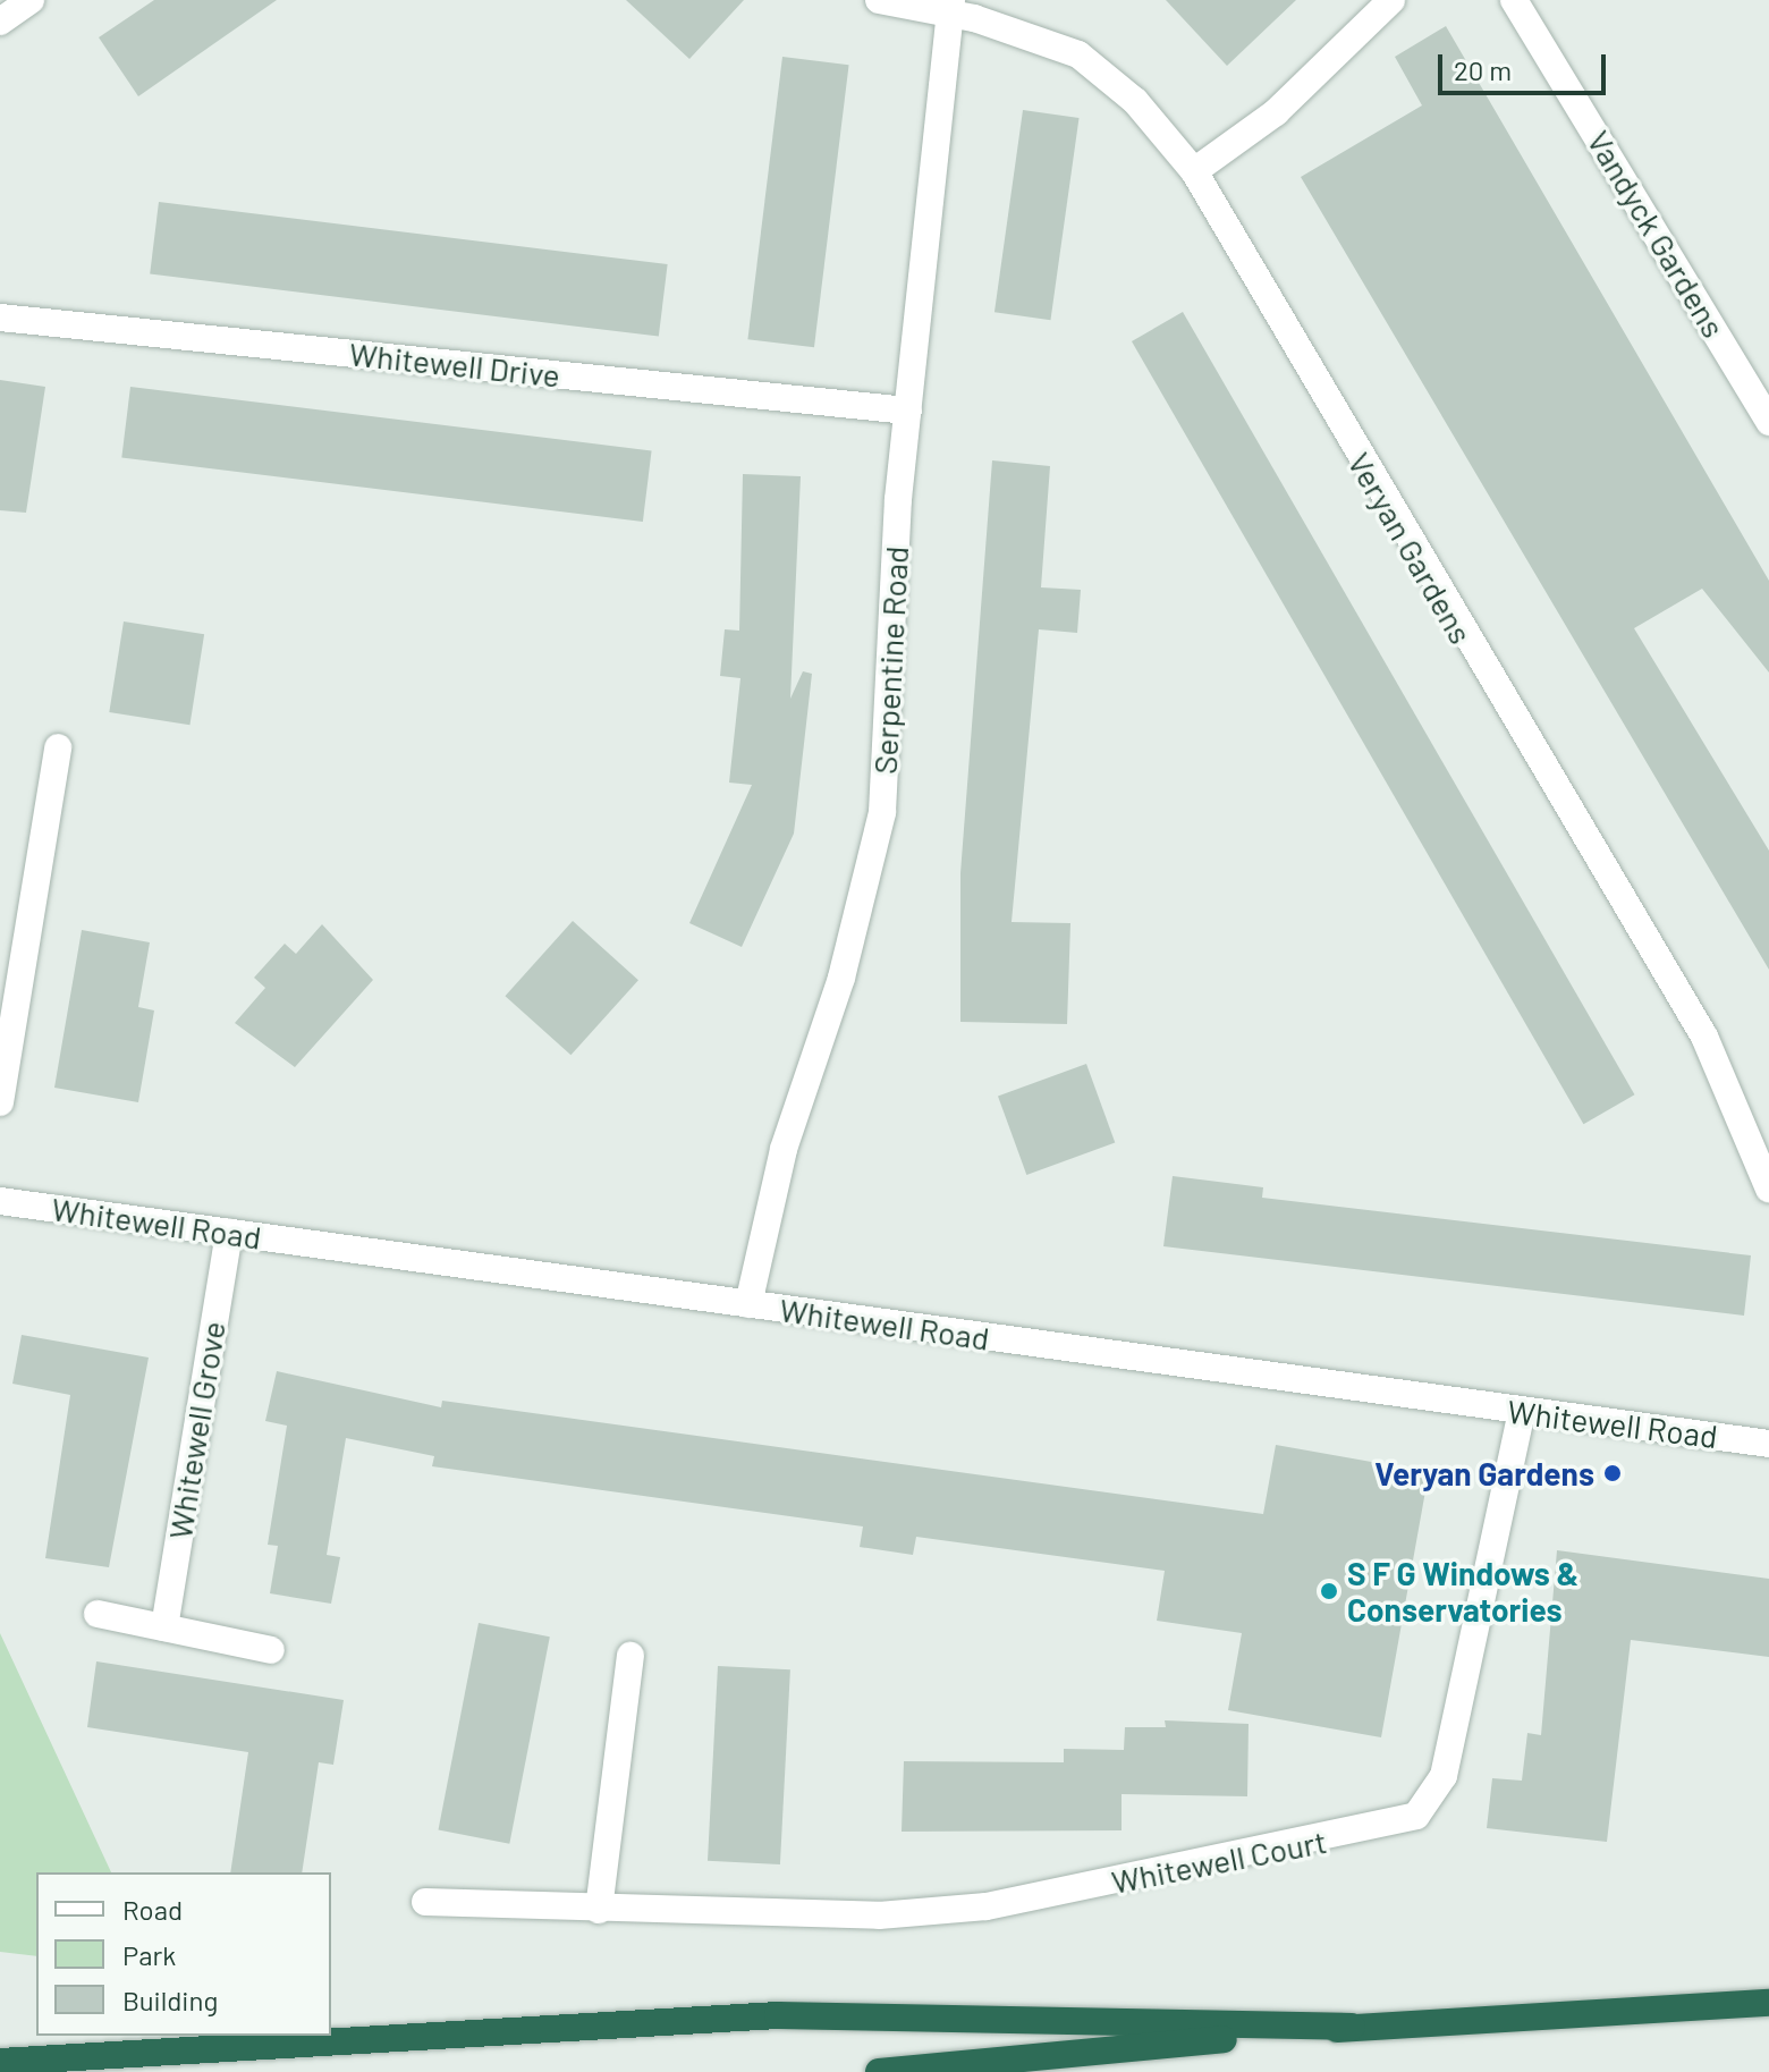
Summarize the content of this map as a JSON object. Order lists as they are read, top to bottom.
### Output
{
  "streets": {
    "street": [
      "Vandyck Gardens",
      "Whitewell Drive",
      "Veryan Gardens",
      "Serpentine Road",
      "Whitewell Road",
      "Whitewell Grove",
      "Whitewell Court"
    ]
  },
  "crossings": [
    ["Whitewell Drive", "Serpentine Road"],
    ["Veryan Gardens", "Serpentine Road"],
    ["Serpentine Road", "Whitewell Road"],
    ["Whitewell Road", "Whitewell Grove"],
    ["Whitewell Road", "Whitewell Court"]
  ],
  "places": ["Veryan Gardens", "S F G Windows & Conservatories"],
  "legend": ["Road", "Park", "Building"],
  "scale_bar": "20 m"
}
